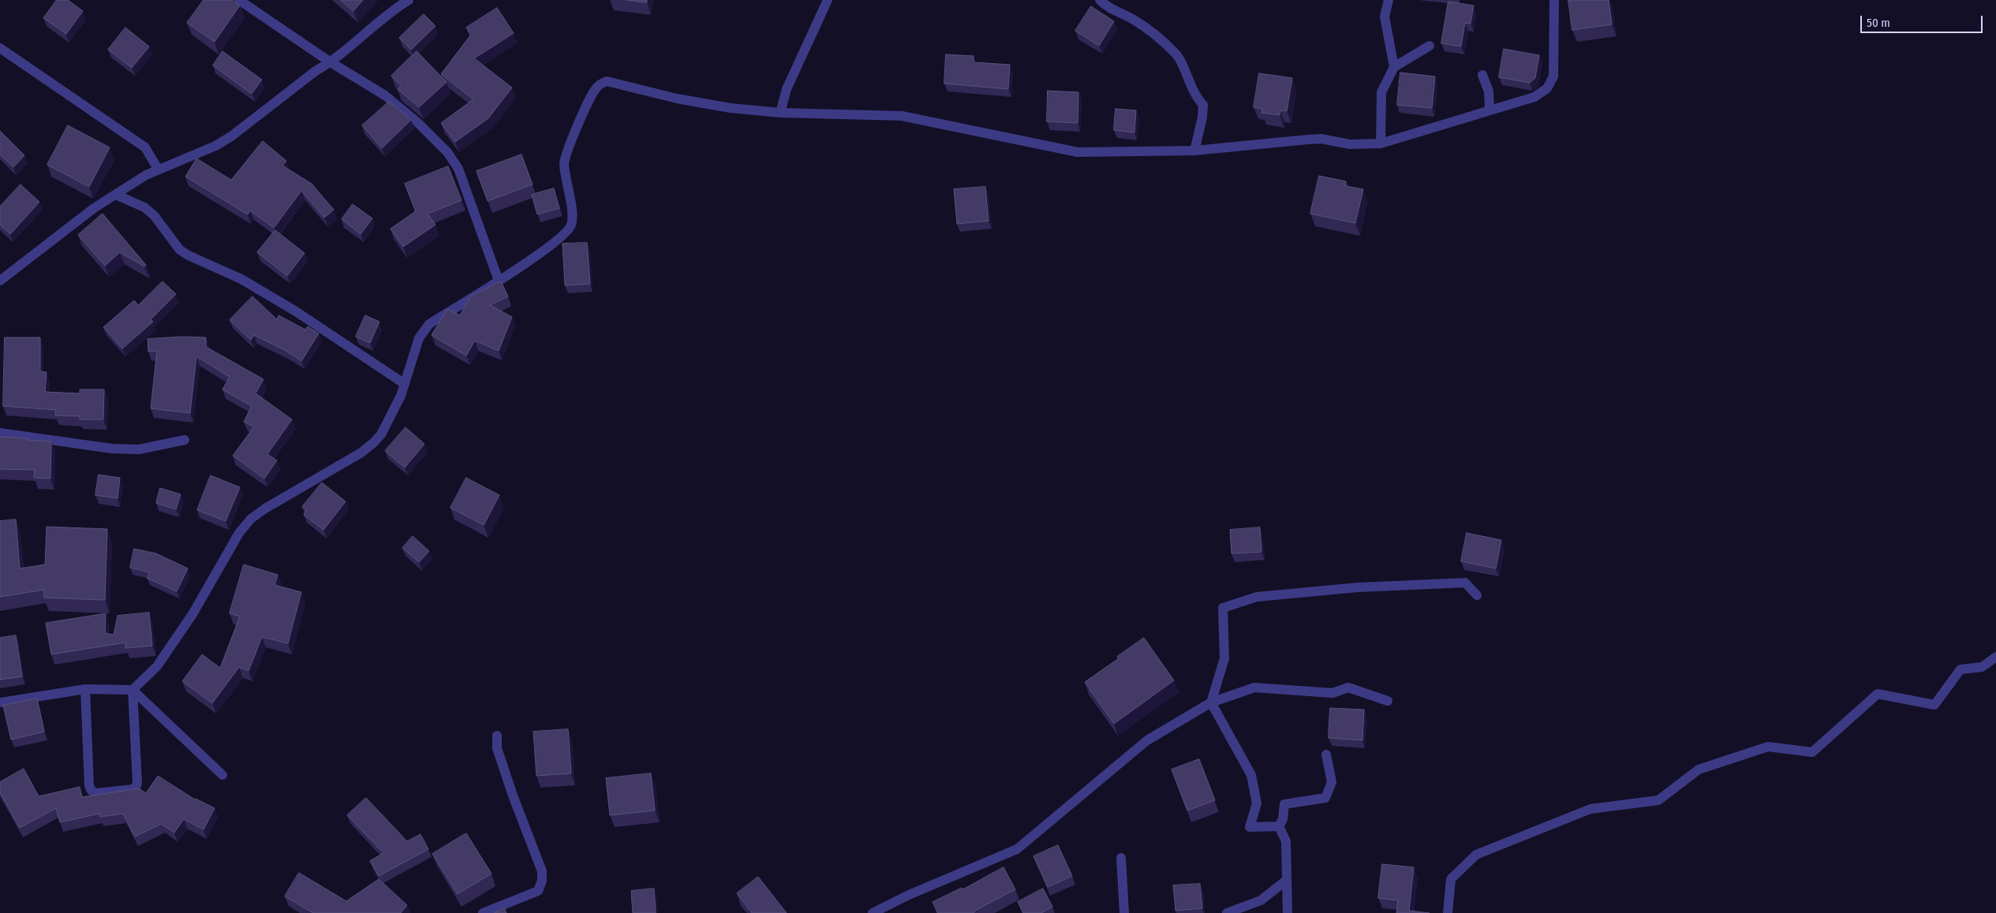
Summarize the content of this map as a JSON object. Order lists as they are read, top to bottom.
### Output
{
  "scale_bar": "50 m"
}
